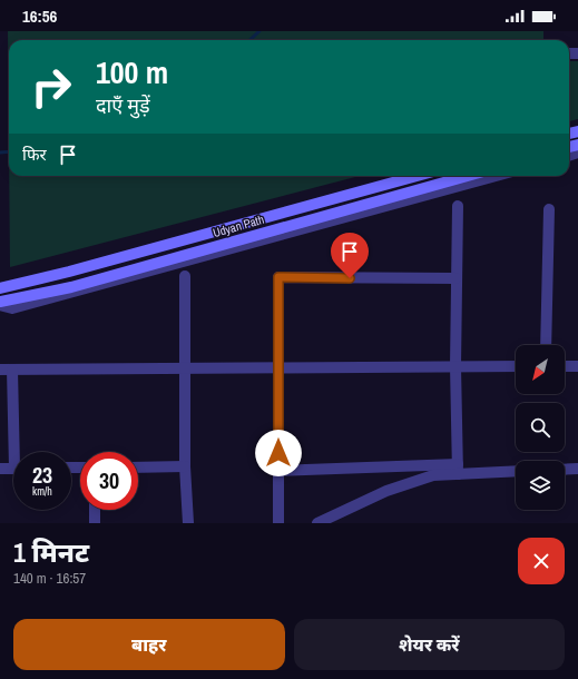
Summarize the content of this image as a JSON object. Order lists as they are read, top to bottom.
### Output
{
  "streets": {
    "main road": ["Udyan Path"]
  },
  "north": "bottom left",
  "page": {
    "status": "16:56",
    "turn": ["100 m", "दाएँ मुड़ें"],
    "then": "फिर",
    "speed": "23 km/h",
    "limit": "30",
    "heading": ["1 मिनट", "140 m · 16:57"],
    "buttons": ["बाहर", "शेयर करें"]
  }
}
